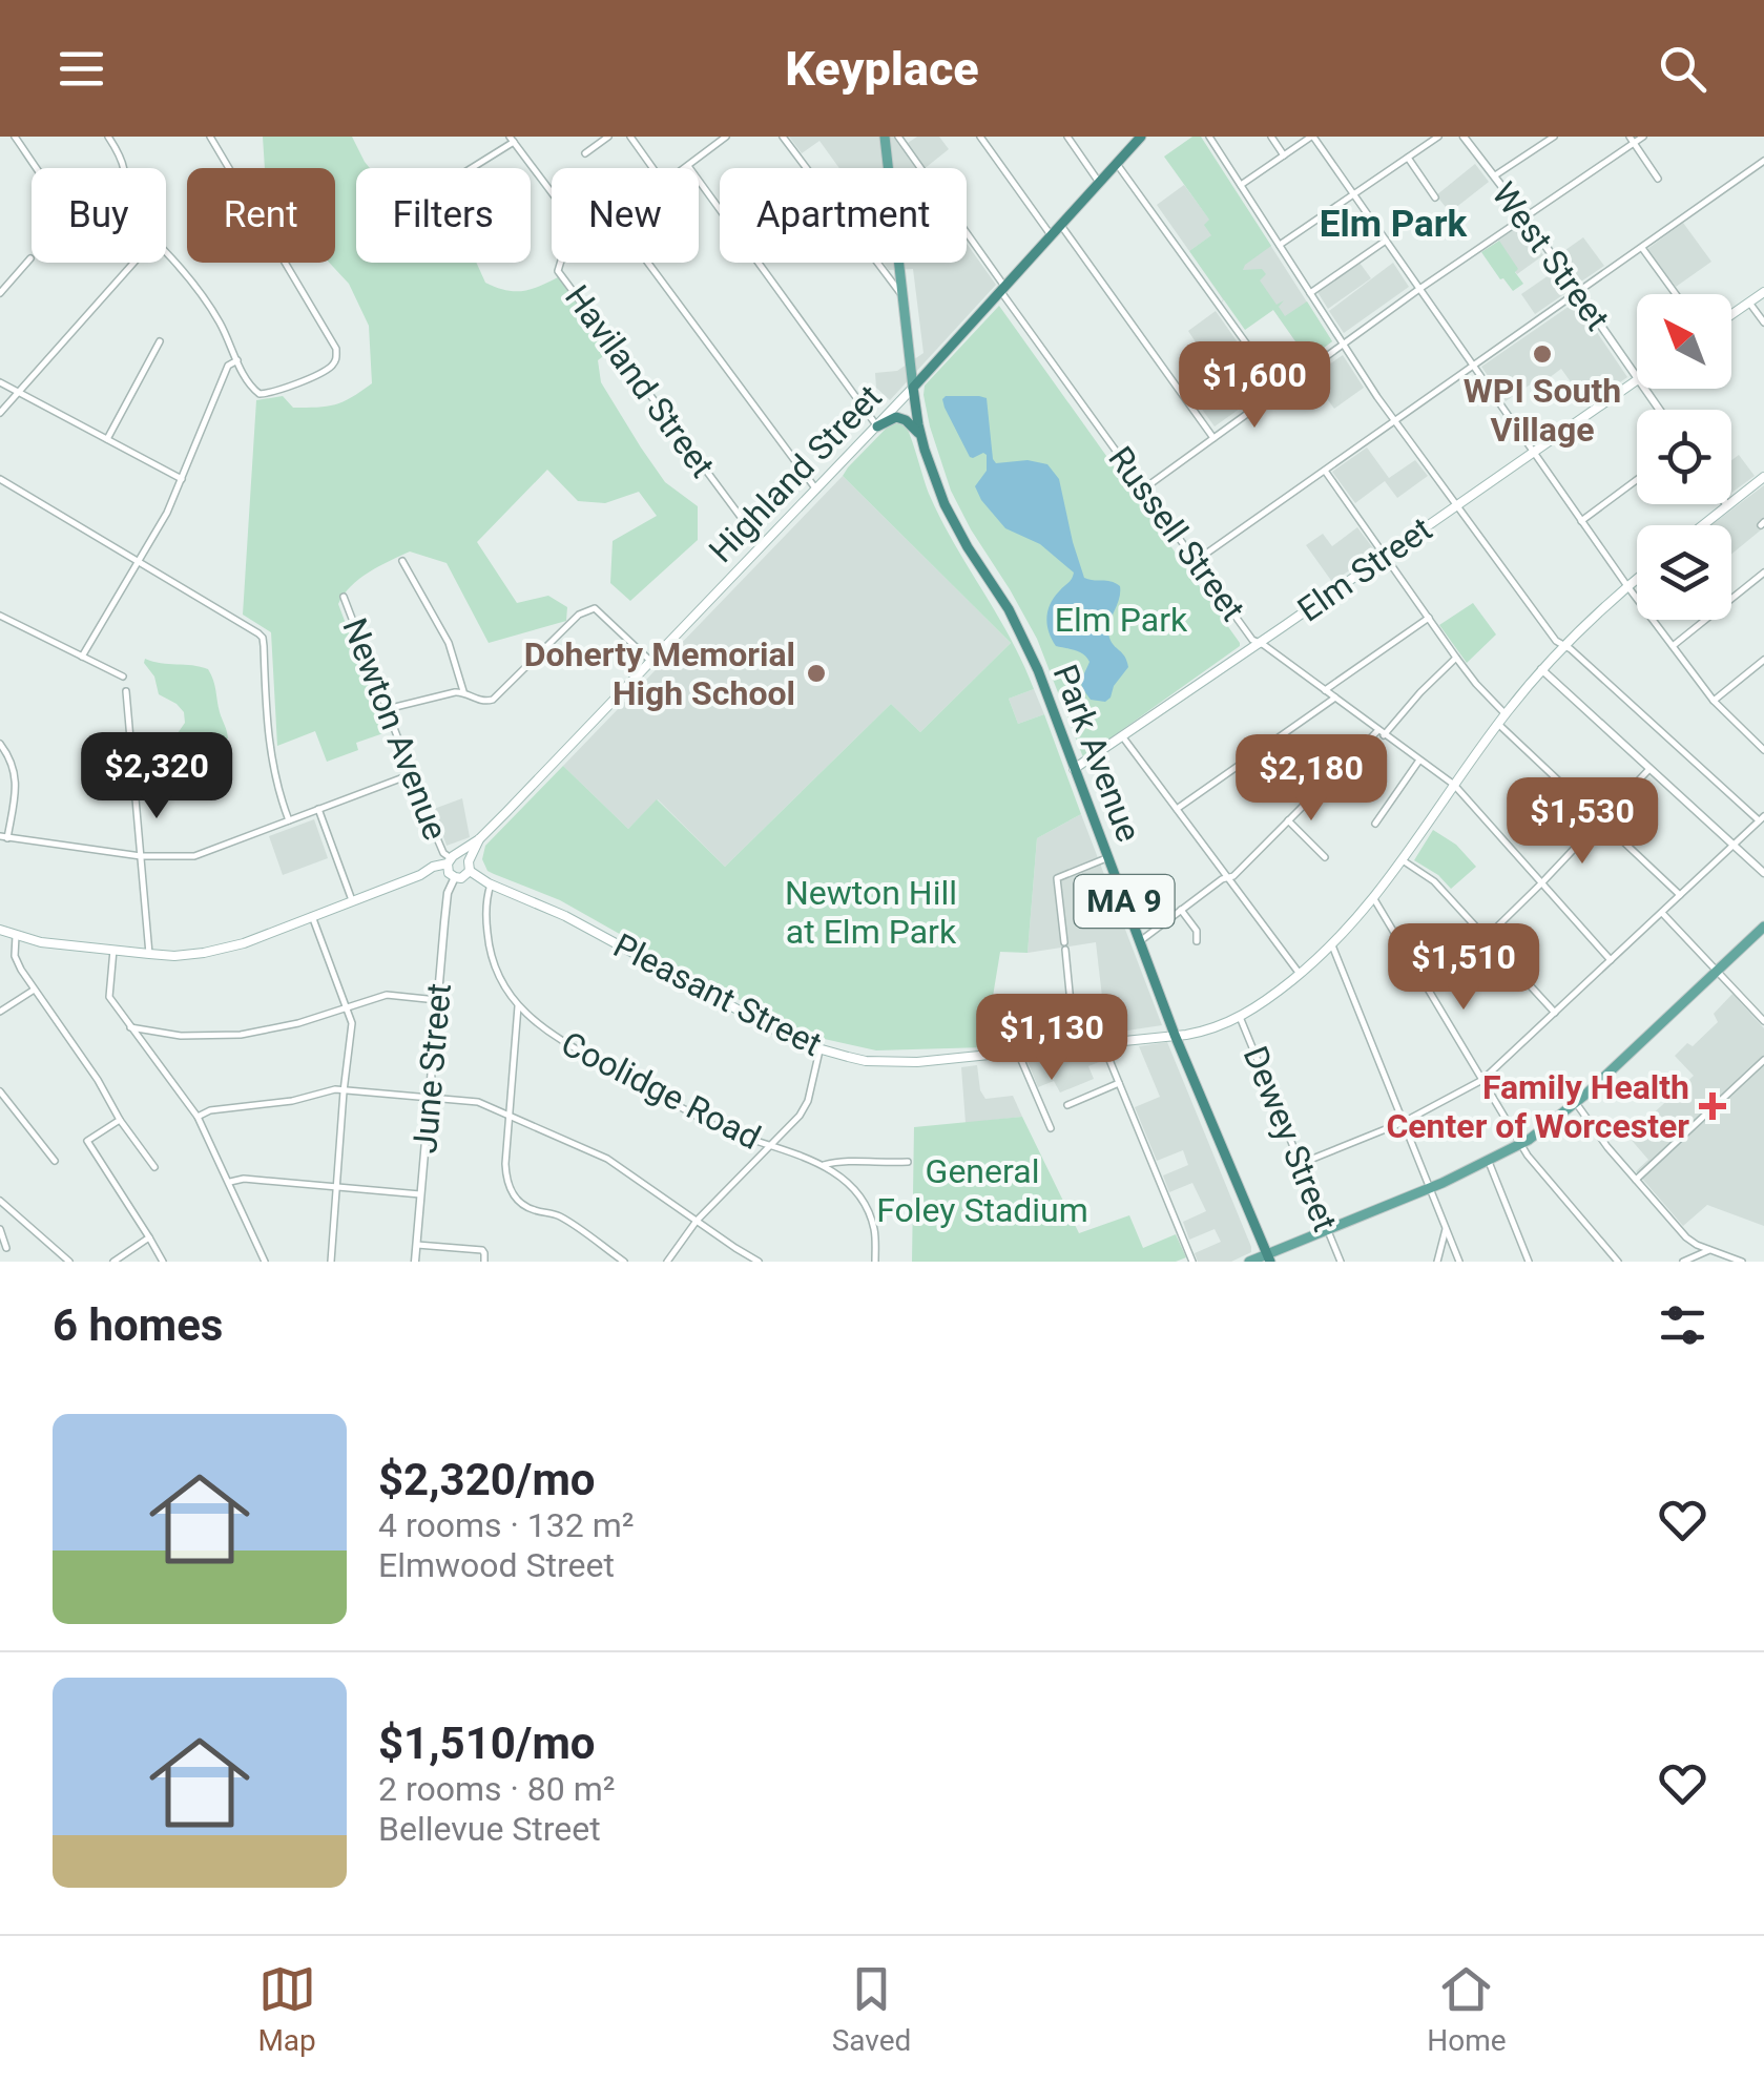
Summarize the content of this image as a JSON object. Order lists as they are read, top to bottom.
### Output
{
  "streets": {
    "highway": ["Highland Street", "Park Avenue", "MA 9"],
    "main road": ["Elm Street", "Pleasant Street"],
    "street": [
      "West Street",
      "Haviland Street",
      "Russell Street",
      "Newton Avenue",
      "June Street",
      "Coolidge Road",
      "Dewey Street"
    ]
  },
  "crossings": [
    ["Haviland Street", "Highland Street"],
    ["Highland Street", "Russell Street"],
    ["Highland Street", "Newton Avenue"],
    ["Highland Street", "Park Avenue"],
    ["Highland Street", "Pleasant Street"],
    ["Highland Street", "June Street"],
    ["Russell Street", "Elm Street"],
    ["Russell Street", "Pleasant Street"],
    ["Elm Street", "Park Avenue"],
    ["Newton Avenue", "Pleasant Street"],
    ["Newton Avenue", "June Street"],
    ["Park Avenue", "Pleasant Street"],
    ["Pleasant Street", "June Street"],
    ["Pleasant Street", "Coolidge Road"],
    ["Pleasant Street", "Dewey Street"]
  ],
  "districts": ["Elm Park"],
  "parks": ["Elm Park", "Newton Hill at Elm Park", "General Foley Stadium"],
  "places": {
    "other": ["WPI South Village", "Doherty Memorial High School"],
    "health": ["Family Health Center of Worcester"]
  },
  "north": "top left",
  "page": {
    "header": "Keyplace",
    "chip": [
      "Buy",
      "Rent",
      "Filters",
      "New",
      "Apartment"
    ],
    "price": [
      "$1,600",
      "$2,320",
      "$2,180",
      "$1,530",
      "$1,510",
      "$1,130"
    ],
    "heading": "6 homes",
    "list": [
      {
        "name": "$2,320/mo",
        "note": "4 rooms · 132 m² · Elmwood Street"
      },
      {
        "name": "$1,510/mo",
        "note": "2 rooms · 80 m² · Bellevue Street"
      }
    ],
    "tabs": ["Map", "Saved", "Home"]
  }
}
